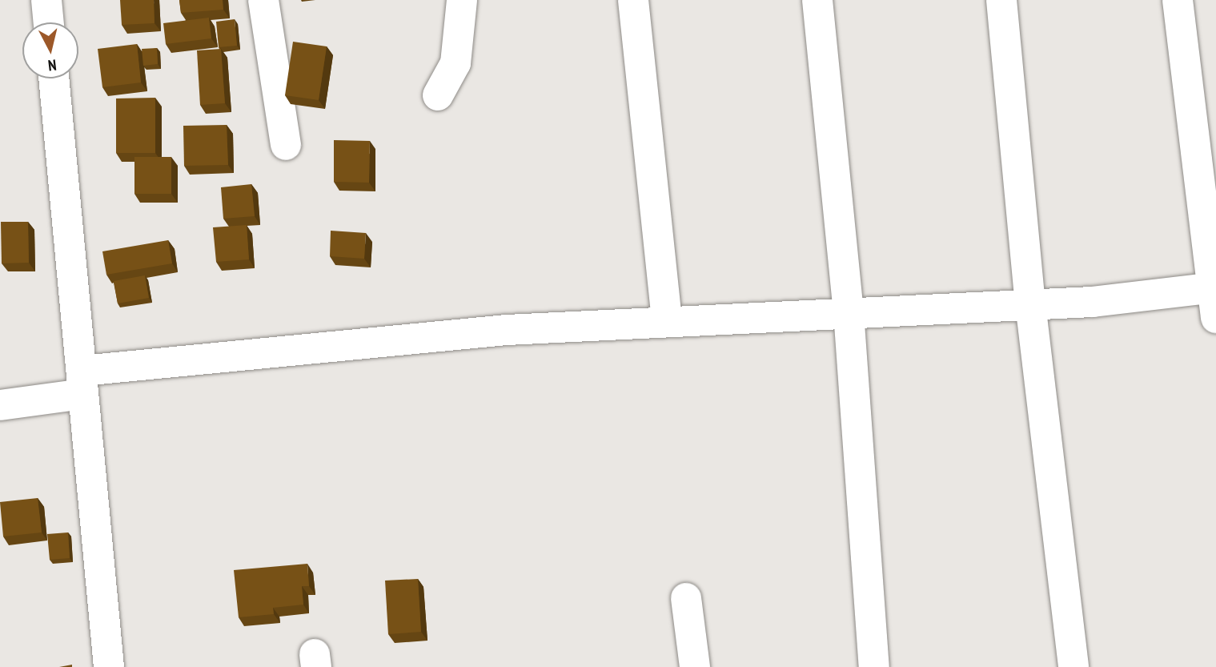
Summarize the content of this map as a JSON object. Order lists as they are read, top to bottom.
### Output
{
  "north": "bottom"
}
